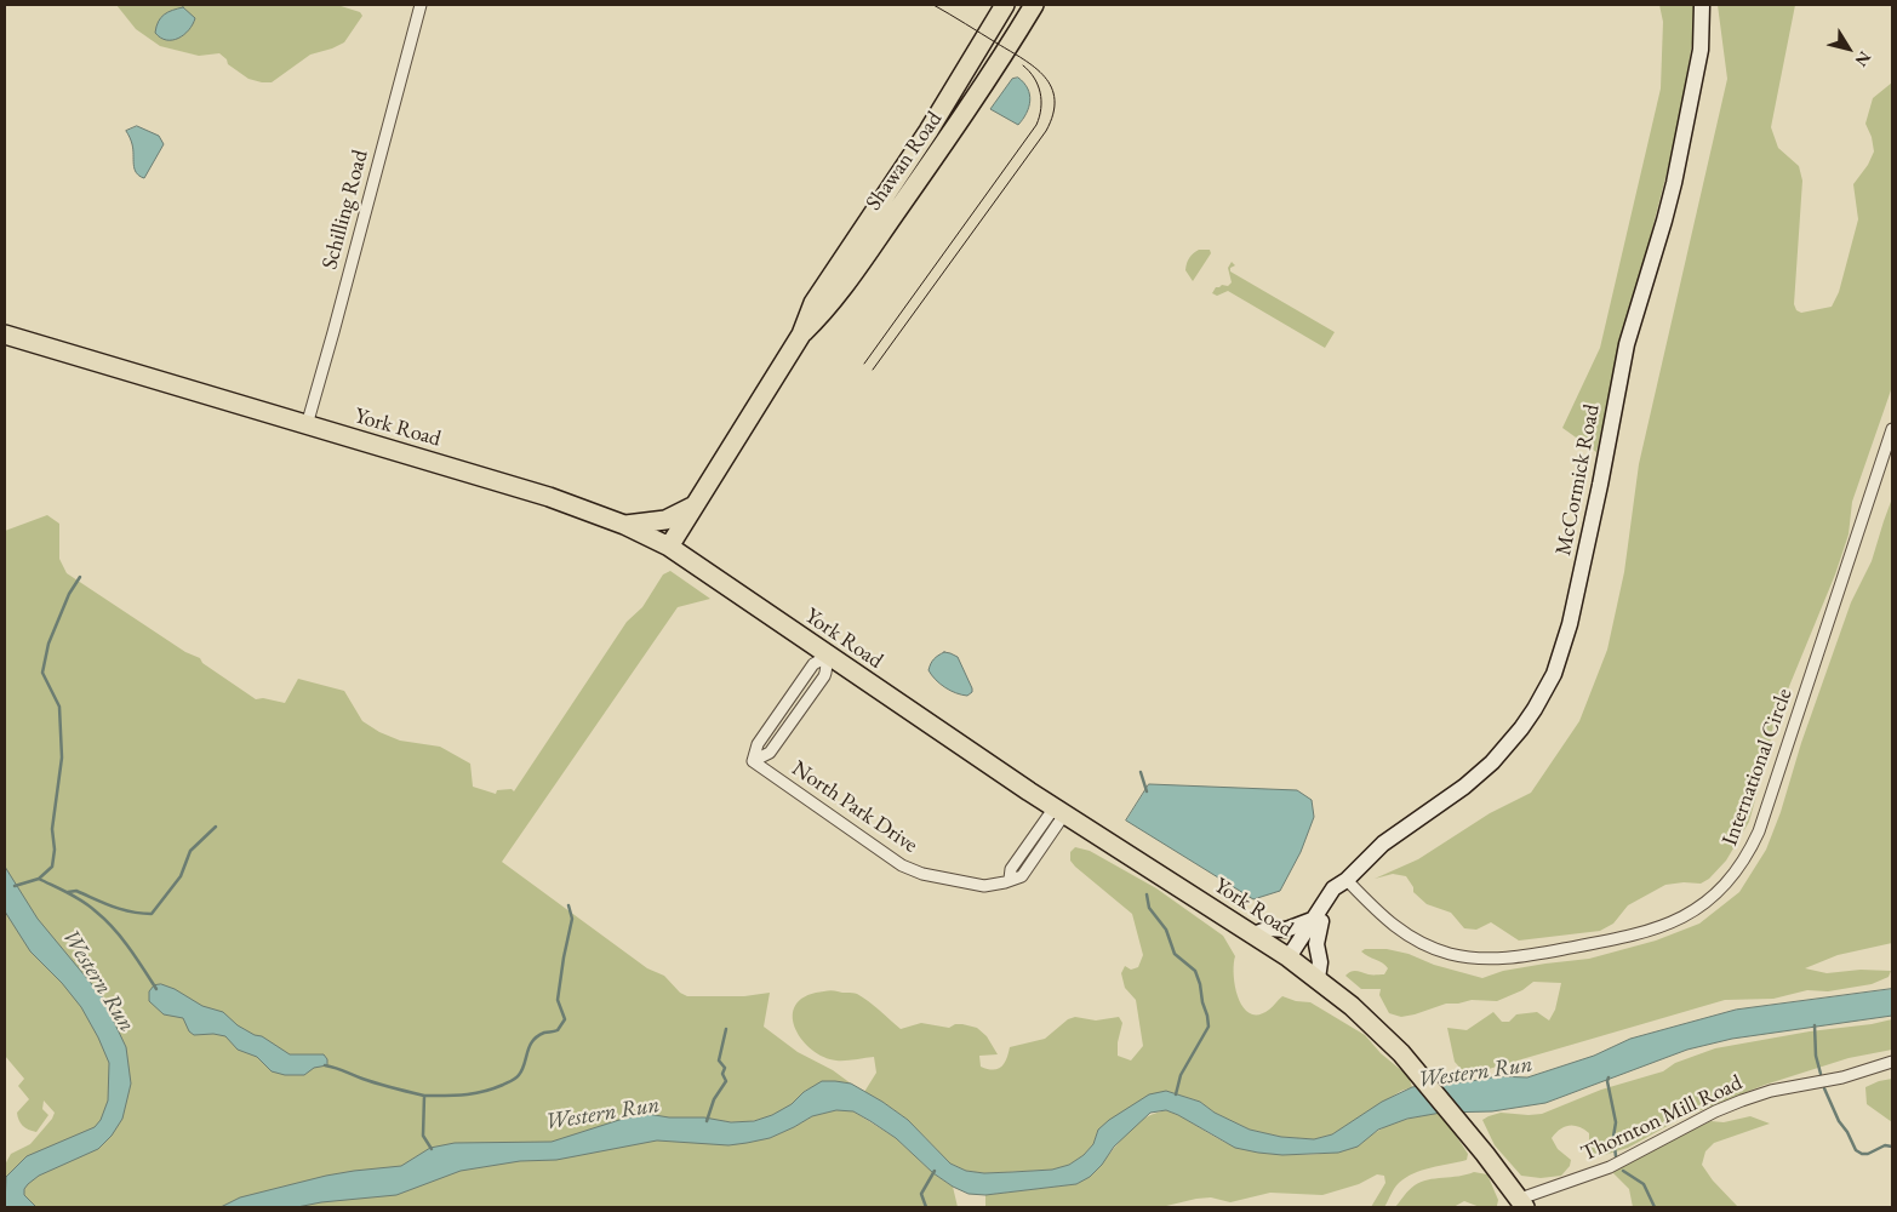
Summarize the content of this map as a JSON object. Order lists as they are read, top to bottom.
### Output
{
  "streets": {
    "main road": ["Shawan Road", "York Road", "McCormick Road"],
    "street": [
      "Schilling Road",
      "International Circle",
      "North Park Drive",
      "Thornton Mill Road"
    ]
  },
  "crossings": [
    ["Shawan Road", "York Road"],
    ["Schilling Road", "York Road"],
    ["York Road", "McCormick Road"],
    ["York Road", "North Park Drive"],
    ["York Road", "Thornton Mill Road"],
    ["McCormick Road", "International Circle"]
  ],
  "water": ["Western Run"],
  "north": "bottom right"
}
